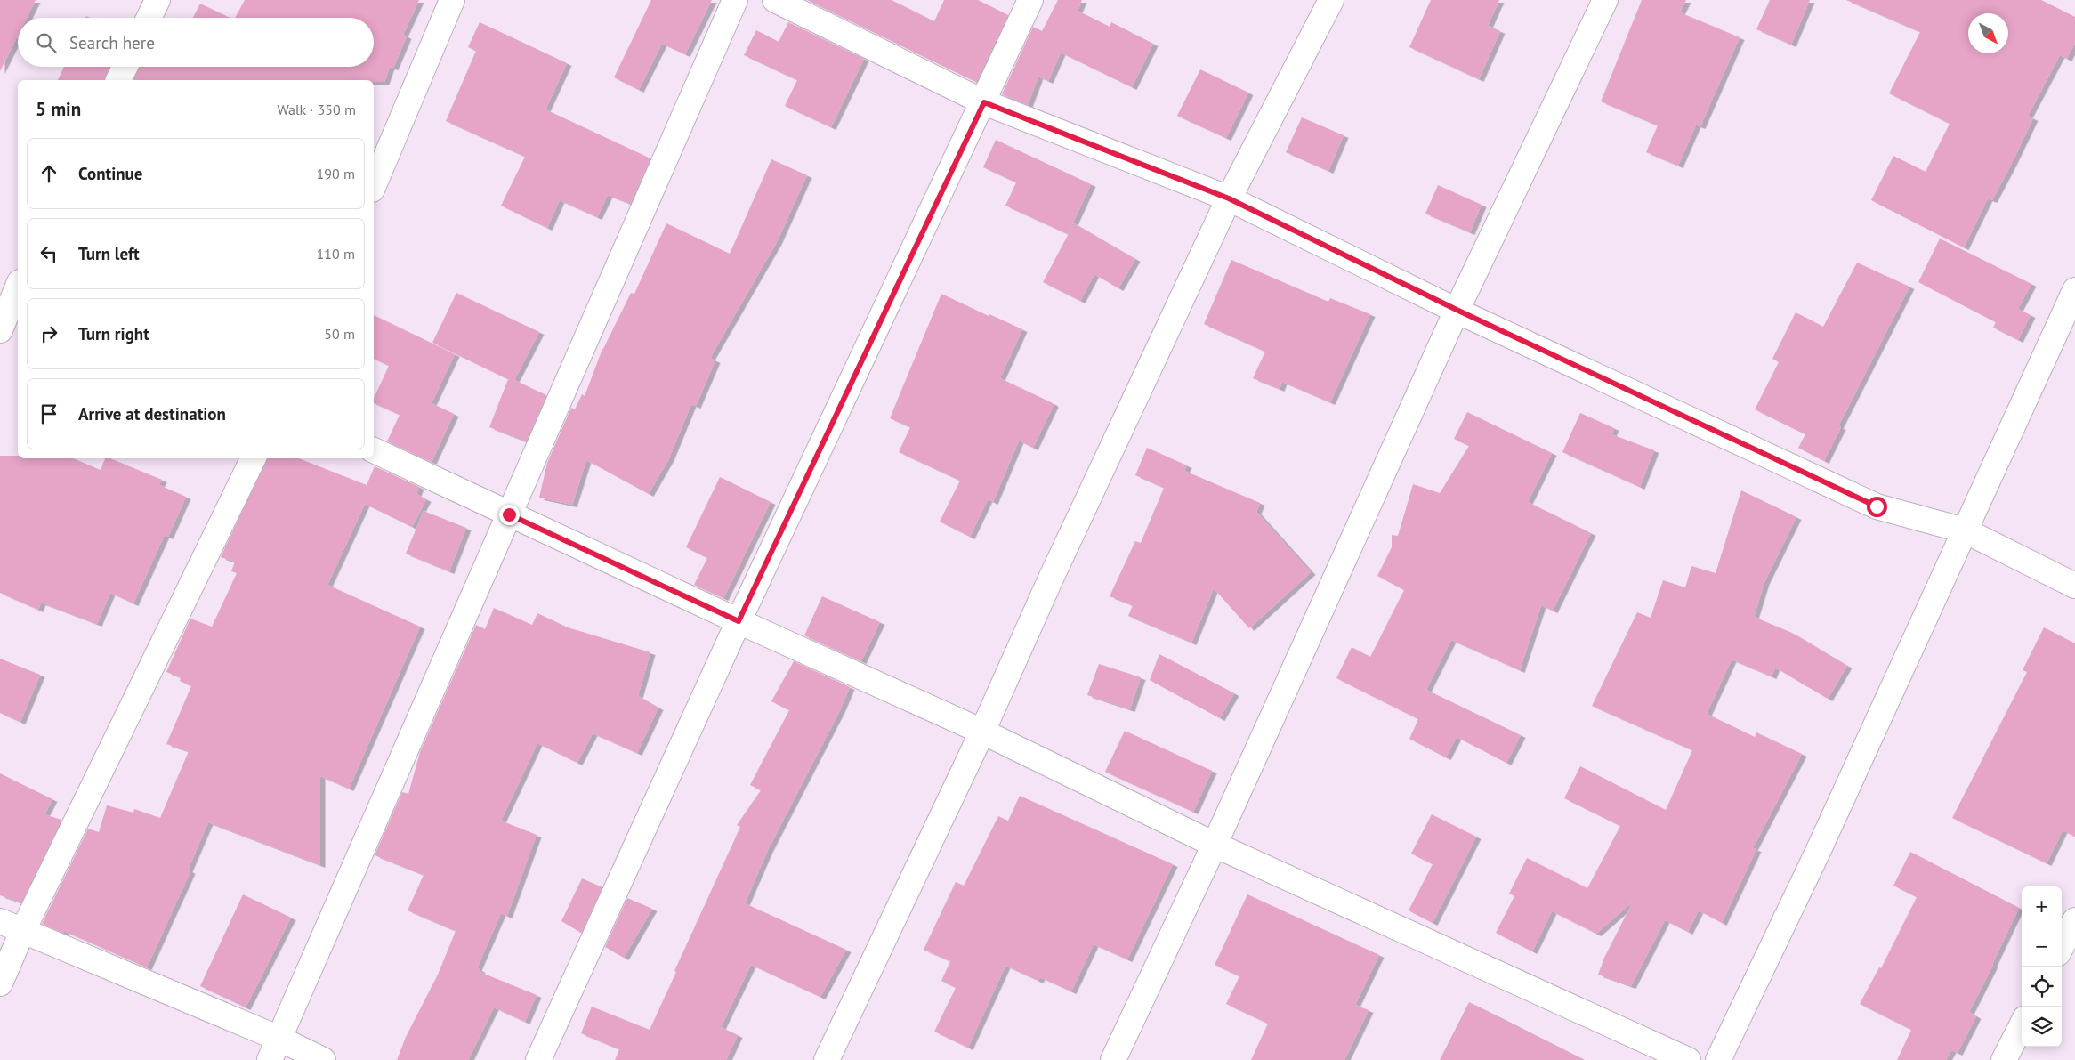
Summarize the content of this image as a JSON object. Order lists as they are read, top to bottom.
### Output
{
  "north": "bottom right",
  "page": {
    "search": "Search here",
    "heading": ["5 min", "Walk · 350 m"],
    "list": [
      ["Continue", "190 m"],
      ["Turn left", "110 m"],
      ["Turn right", "50 m"],
      "Arrive at destination"
    ],
    "map_buttons": ["+", "−"]
  }
}
